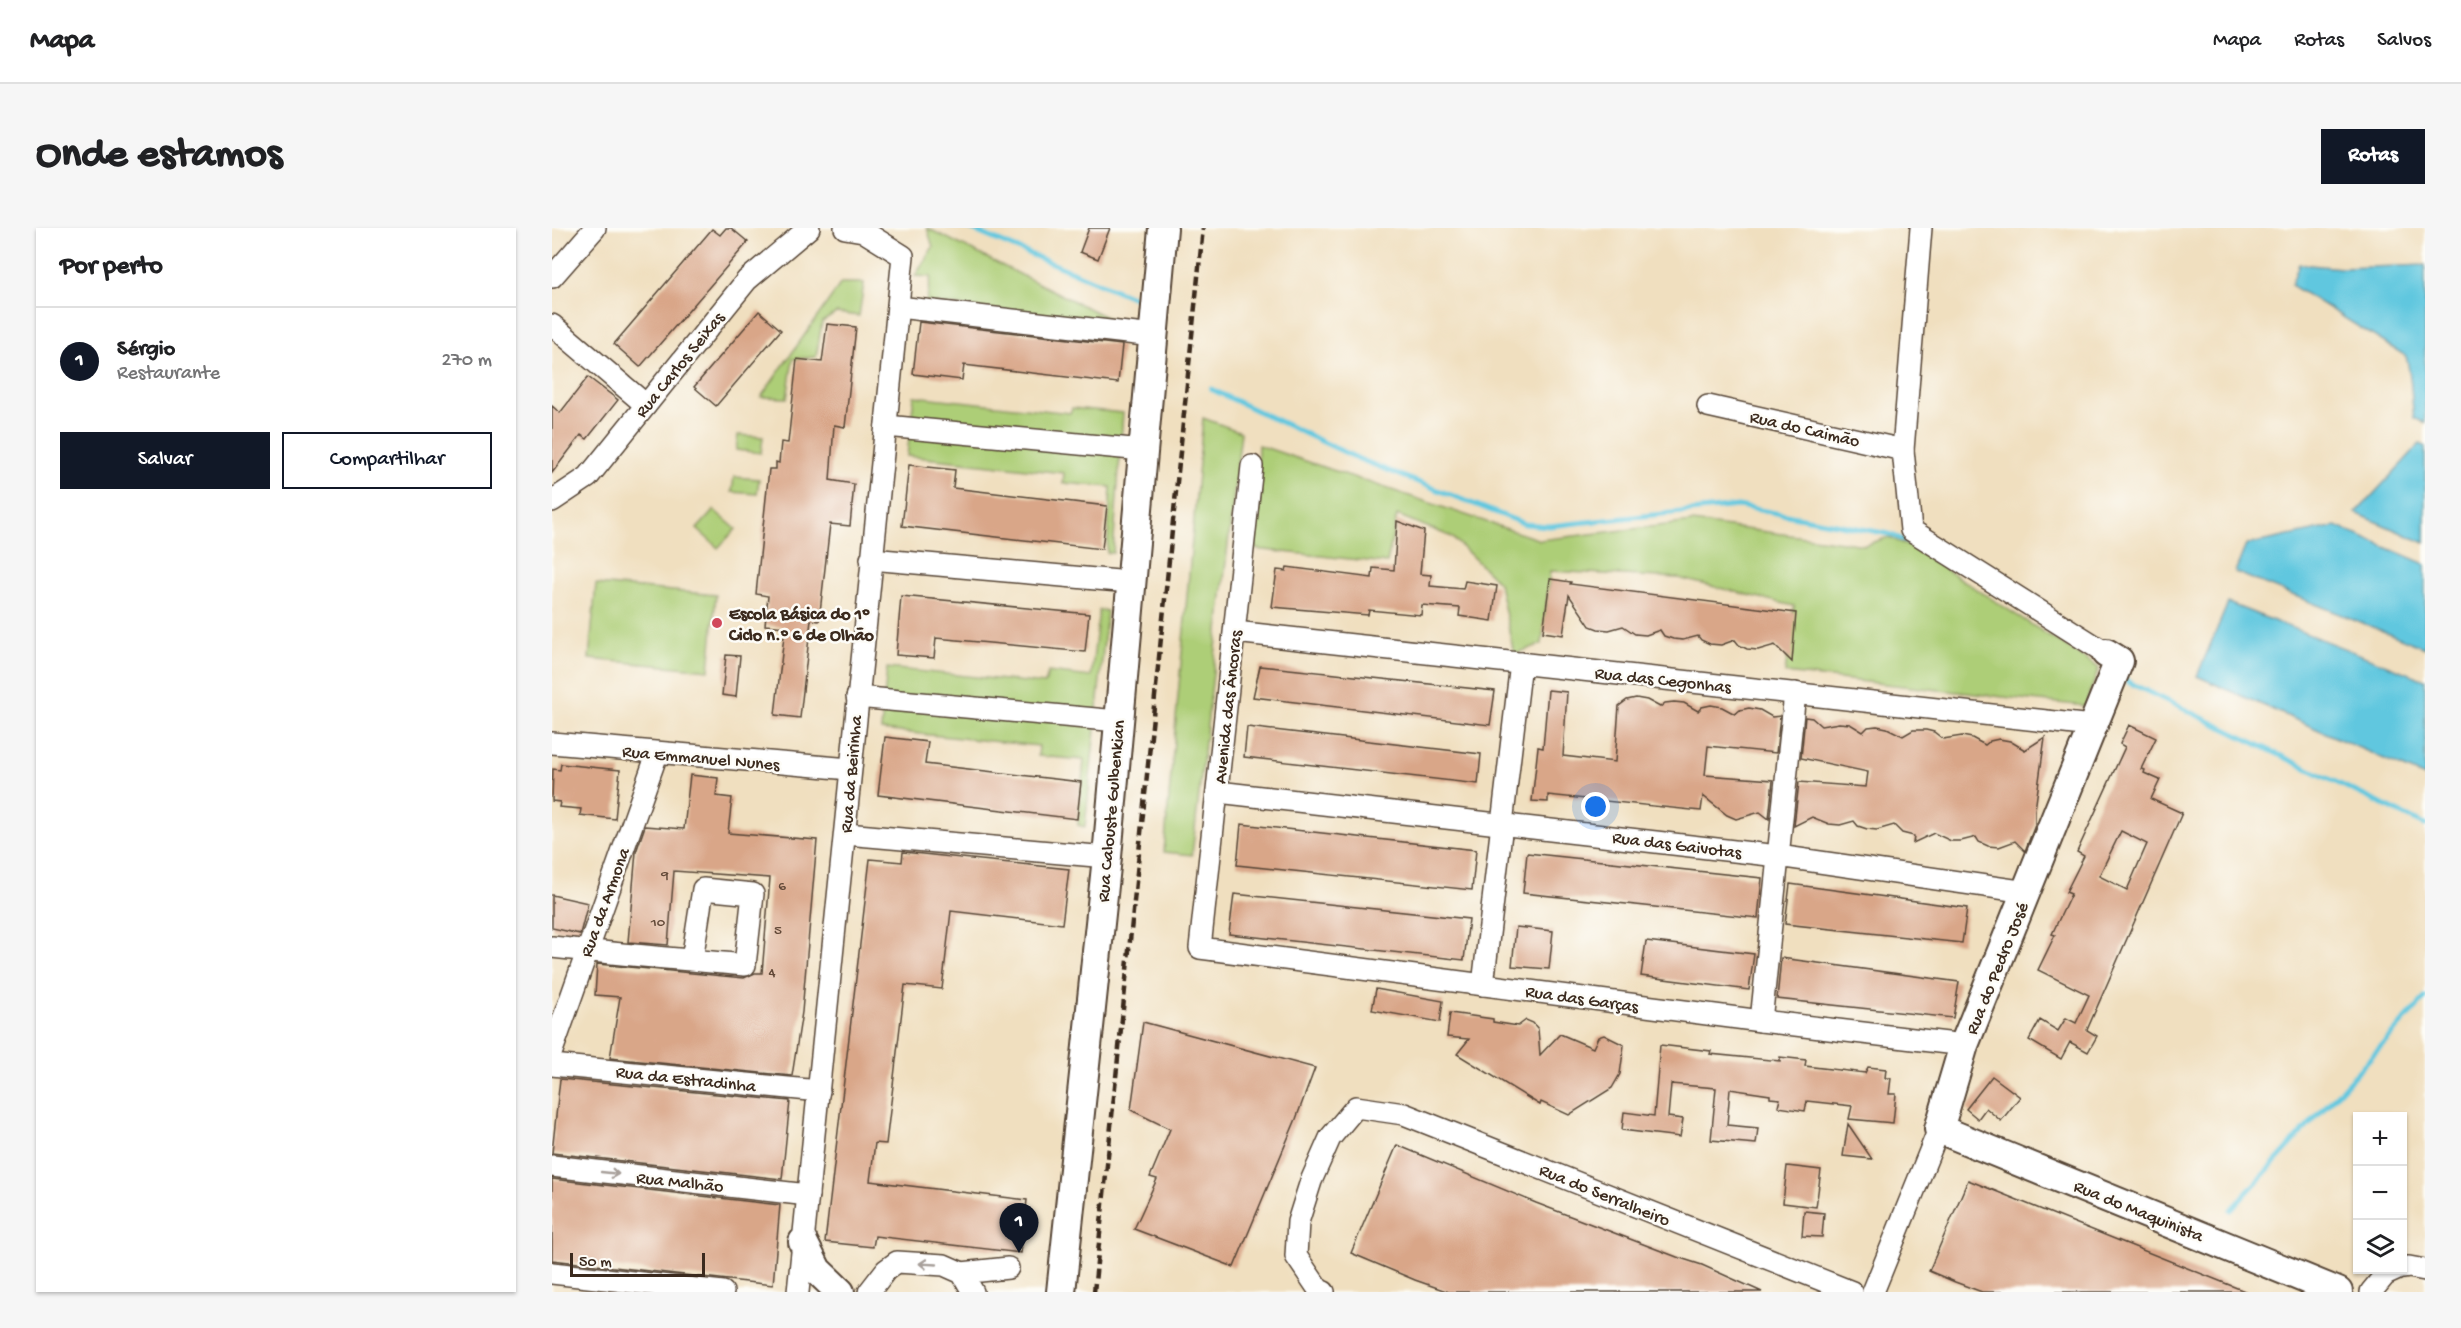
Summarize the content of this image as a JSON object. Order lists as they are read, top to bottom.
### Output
{
  "streets": {
    "street": [
      "Rua Carlos Seixas",
      "Rua do Caimão",
      "Rua das Cegonhas",
      "Avenida das Âncoras",
      "Rua Emmanuel Nunes",
      "Rua da Beirinha",
      "Rua Calouste Gulbenkian",
      "Rua das Gaivotas",
      "Rua da Armona",
      "Rua do Pedro José",
      "Rua das Garças",
      "Rua da Estradinha",
      "Rua Malhão",
      "Rua do Serralheiro",
      "Rua do Maquinista"
    ]
  },
  "crossings": [
    ["Rua das Cegonhas", "Avenida das Âncoras"],
    ["Rua das Cegonhas", "Rua do Pedro José"],
    ["Avenida das Âncoras", "Rua das Gaivotas"],
    ["Avenida das Âncoras", "Rua das Garças"],
    ["Rua Emmanuel Nunes", "Rua da Beirinha"],
    ["Rua Emmanuel Nunes", "Rua da Armona"],
    ["Rua da Beirinha", "Rua da Estradinha"],
    ["Rua da Beirinha", "Rua Malhão"],
    ["Rua das Gaivotas", "Rua do Pedro José"],
    ["Rua do Pedro José", "Rua das Garças"],
    ["Rua do Pedro José", "Rua do Maquinista"]
  ],
  "places": ["Escola Básica do 1º Ciclo n.º 6 de Olhão"],
  "house_numbers": [
    "9",
    "6",
    "10",
    "5",
    "4"
  ],
  "scale_bar": "50 m",
  "page": {
    "header": "Mapa",
    "nav": ["Mapa", "Rotas", "Salvos"],
    "buttons": [
      "Rotas",
      ["Salvar", "Compartilhar"]
    ],
    "title": "Onde estamos",
    "heading": "Por perto",
    "list": [
      {
        "mark": "1",
        "name": "Sérgio",
        "note": "Restaurante",
        "value": "270 m"
      }
    ],
    "map_buttons": ["+", "−"],
    "pins": "1",
    "scale": "50 m"
  }
}
